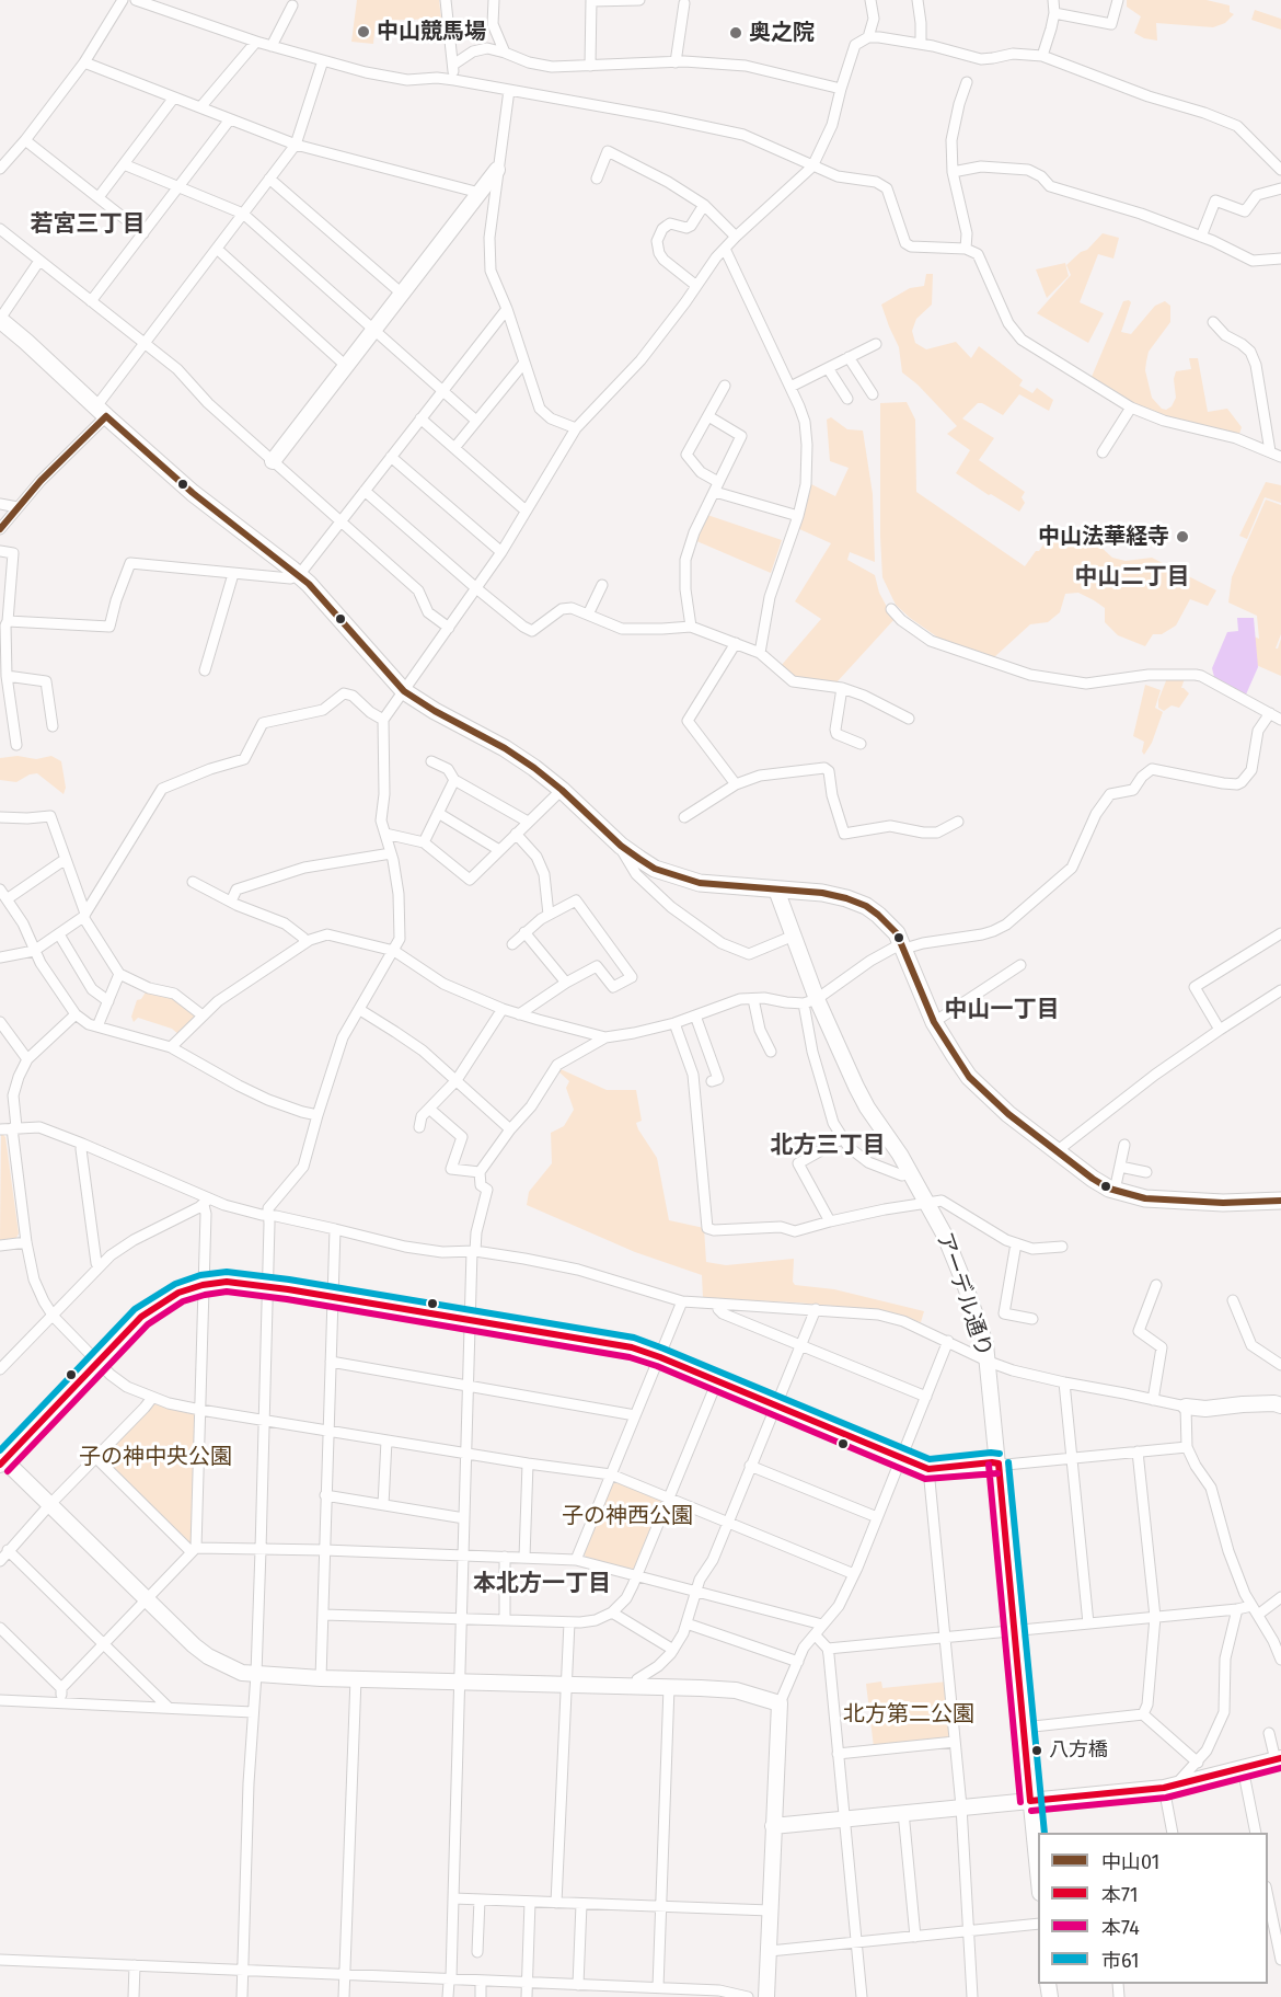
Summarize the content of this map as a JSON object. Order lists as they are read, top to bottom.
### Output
{
  "streets": {
    "street": ["アーデル通り"]
  },
  "districts": [
    "若宮三丁目",
    "中山二丁目",
    "中山一丁目",
    "北方三丁目",
    "本北方一丁目"
  ],
  "parks": ["子の神中央公園", "子の神西公園", "北方第二公園"],
  "places": [
    "中山競馬場",
    "奥之院",
    "中山法華経寺",
    "八方橋"
  ],
  "lines": [
    "transit line 中山01",
    "transit line 市61",
    "transit line 本71",
    "transit line 本74"
  ],
  "legend": [
    "中山01",
    "本71",
    "本74",
    "市61"
  ]
}
